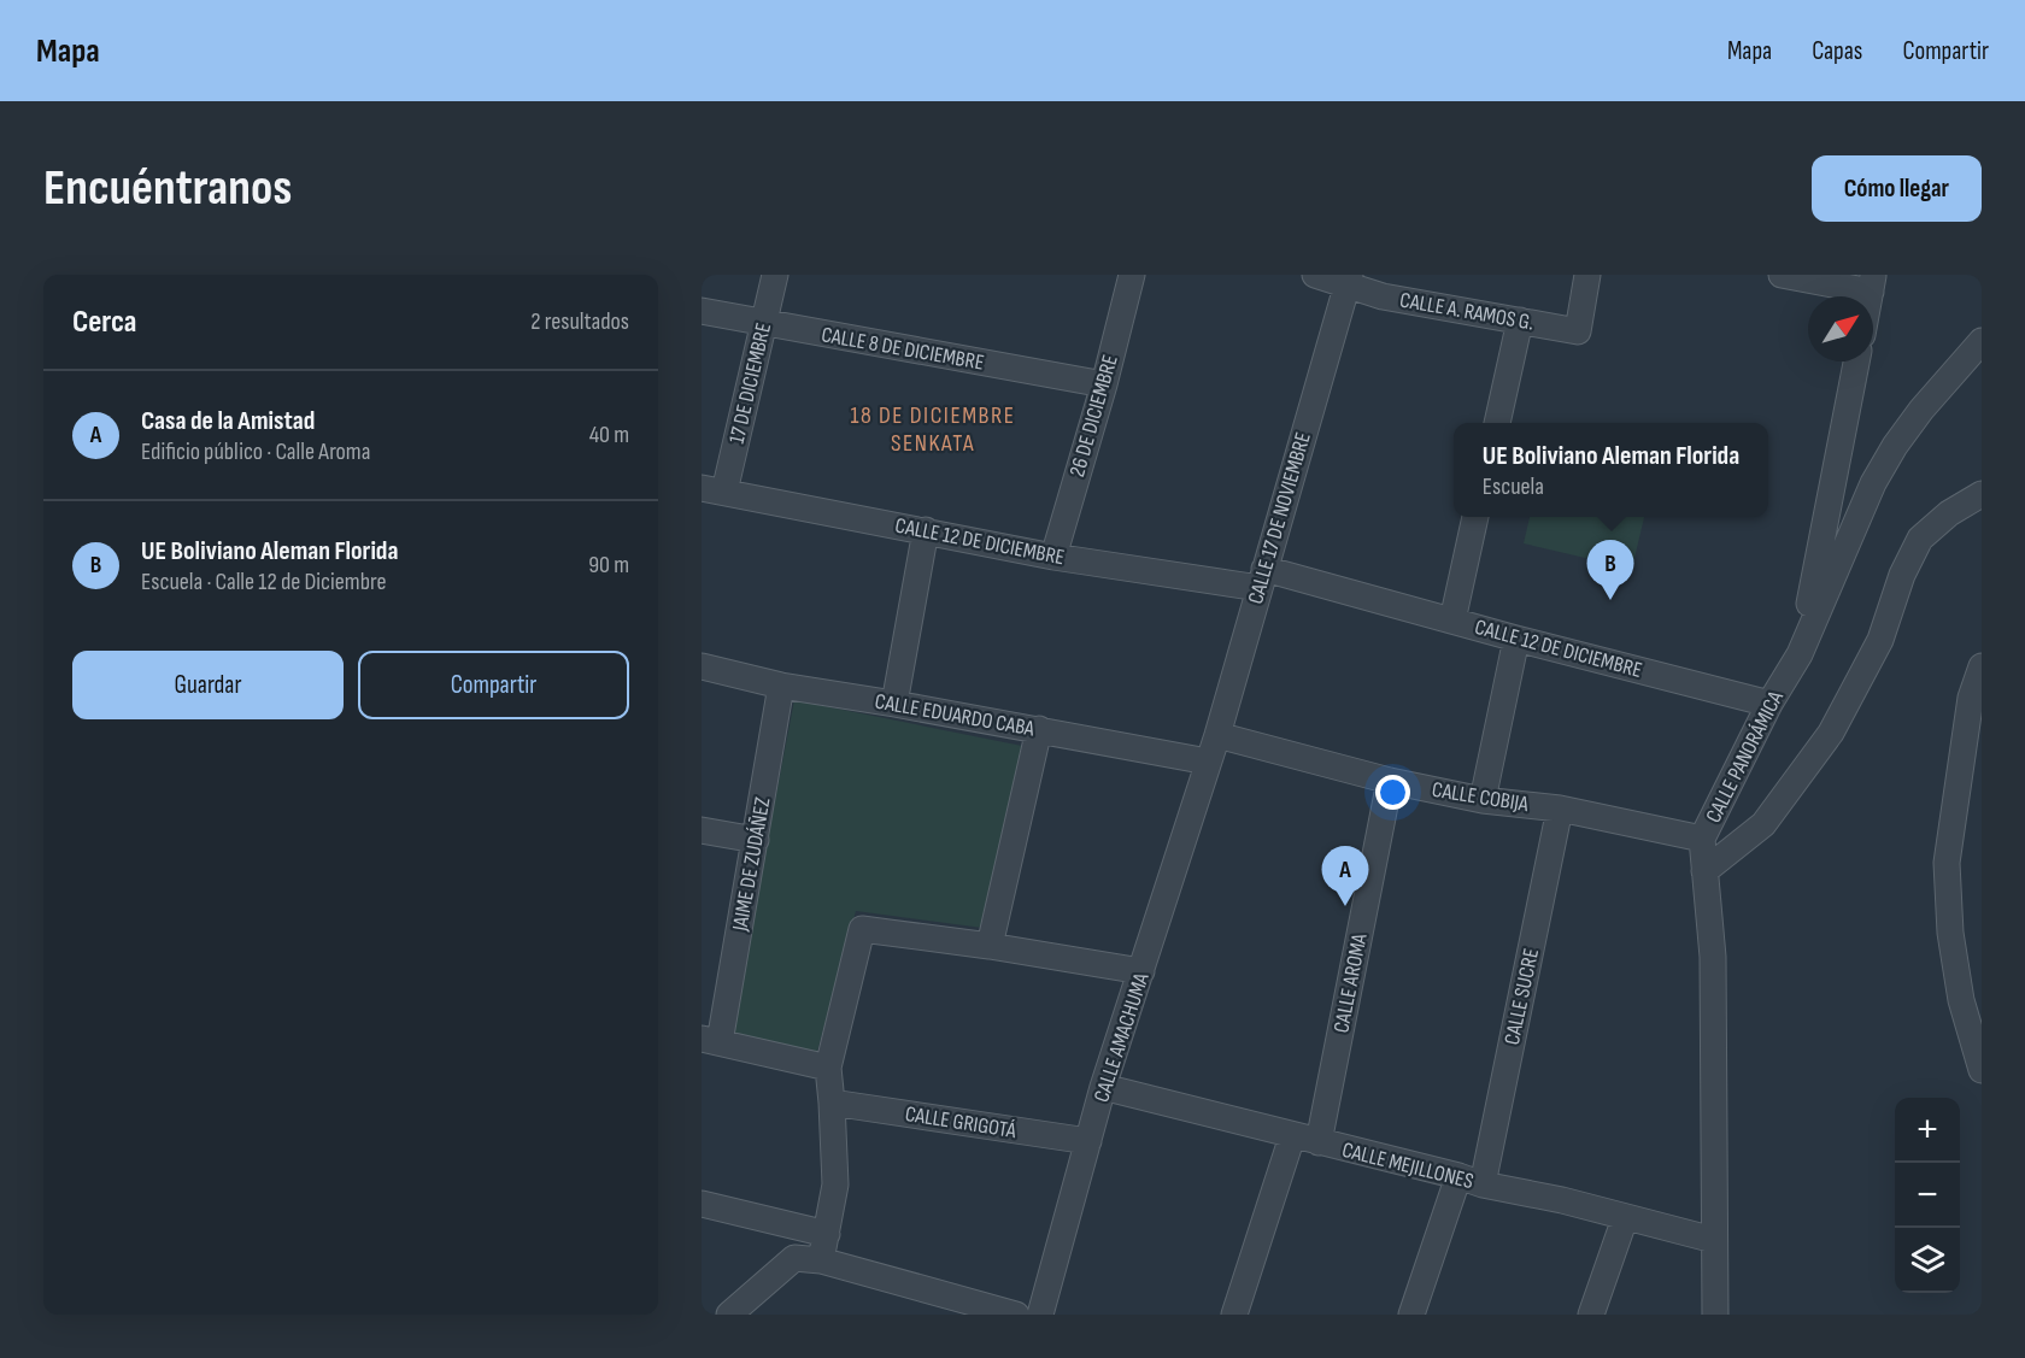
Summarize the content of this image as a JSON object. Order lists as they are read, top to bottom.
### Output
{
  "streets": {
    "street": [
      "CALLE A. RAMOS G.",
      "CALLE 8 DE DICIEMBRE",
      "17 DE DICIEMBRE",
      "26 DE DICIEMBRE",
      "CALLE 17 DE NOVIEMBRE",
      "CALLE 12 DE DICIEMBRE",
      "CALLE EDUARDO CABA",
      "CALLE PANORÁMICA",
      "CALLE COBIJA",
      "JAIME DE ZUDÁÑEZ",
      "CALLE AROMA",
      "CALLE SUCRE",
      "CALLE AMACHUMA",
      "CALLE GRIGOTÁ",
      "CALLE MEJILLONES"
    ]
  },
  "crossings": [
    ["CALLE A. RAMOS G.", "CALLE 17 DE NOVIEMBRE"],
    ["CALLE 8 DE DICIEMBRE", "17 DE DICIEMBRE"],
    ["CALLE 8 DE DICIEMBRE", "26 DE DICIEMBRE"],
    ["17 DE DICIEMBRE", "CALLE 12 DE DICIEMBRE"],
    ["26 DE DICIEMBRE", "CALLE 12 DE DICIEMBRE"],
    ["CALLE 17 DE NOVIEMBRE", "CALLE 12 DE DICIEMBRE"],
    ["CALLE 17 DE NOVIEMBRE", "CALLE EDUARDO CABA"],
    ["CALLE 17 DE NOVIEMBRE", "CALLE COBIJA"],
    ["CALLE 17 DE NOVIEMBRE", "CALLE AMACHUMA"],
    ["CALLE 12 DE DICIEMBRE", "CALLE PANORÁMICA"],
    ["CALLE EDUARDO CABA", "JAIME DE ZUDÁÑEZ"],
    ["CALLE EDUARDO CABA", "CALLE AMACHUMA"],
    ["CALLE PANORÁMICA", "CALLE COBIJA"],
    ["CALLE PANORÁMICA", "CALLE MEJILLONES"],
    ["CALLE COBIJA", "CALLE AROMA"],
    ["CALLE COBIJA", "CALLE SUCRE"],
    ["CALLE AROMA", "CALLE MEJILLONES"],
    ["CALLE SUCRE", "CALLE MEJILLONES"],
    ["CALLE AMACHUMA", "CALLE GRIGOTÁ"],
    ["CALLE AMACHUMA", "CALLE MEJILLONES"]
  ],
  "districts": ["18 DE DICIEMBRE SENKATA"],
  "north": "top right",
  "page": {
    "header": "Mapa",
    "nav": ["Mapa", "Capas", "Compartir"],
    "buttons": [
      "Cómo llegar",
      ["Guardar", "Compartir"]
    ],
    "title": "Encuéntranos",
    "heading": ["Cerca", "2 resultados"],
    "list": [
      {
        "mark": "A",
        "name": "Casa de la Amistad",
        "note": "Edificio público · Calle Aroma",
        "value": "40 m"
      },
      {
        "mark": "B",
        "name": "UE Boliviano Aleman Florida",
        "note": "Escuela · Calle 12 de Diciembre",
        "value": "90 m"
      }
    ],
    "popup": ["UE Boliviano Aleman Florida", "Escuela"],
    "pins": ["B", "A"],
    "map_buttons": ["+", "−"]
  }
}
